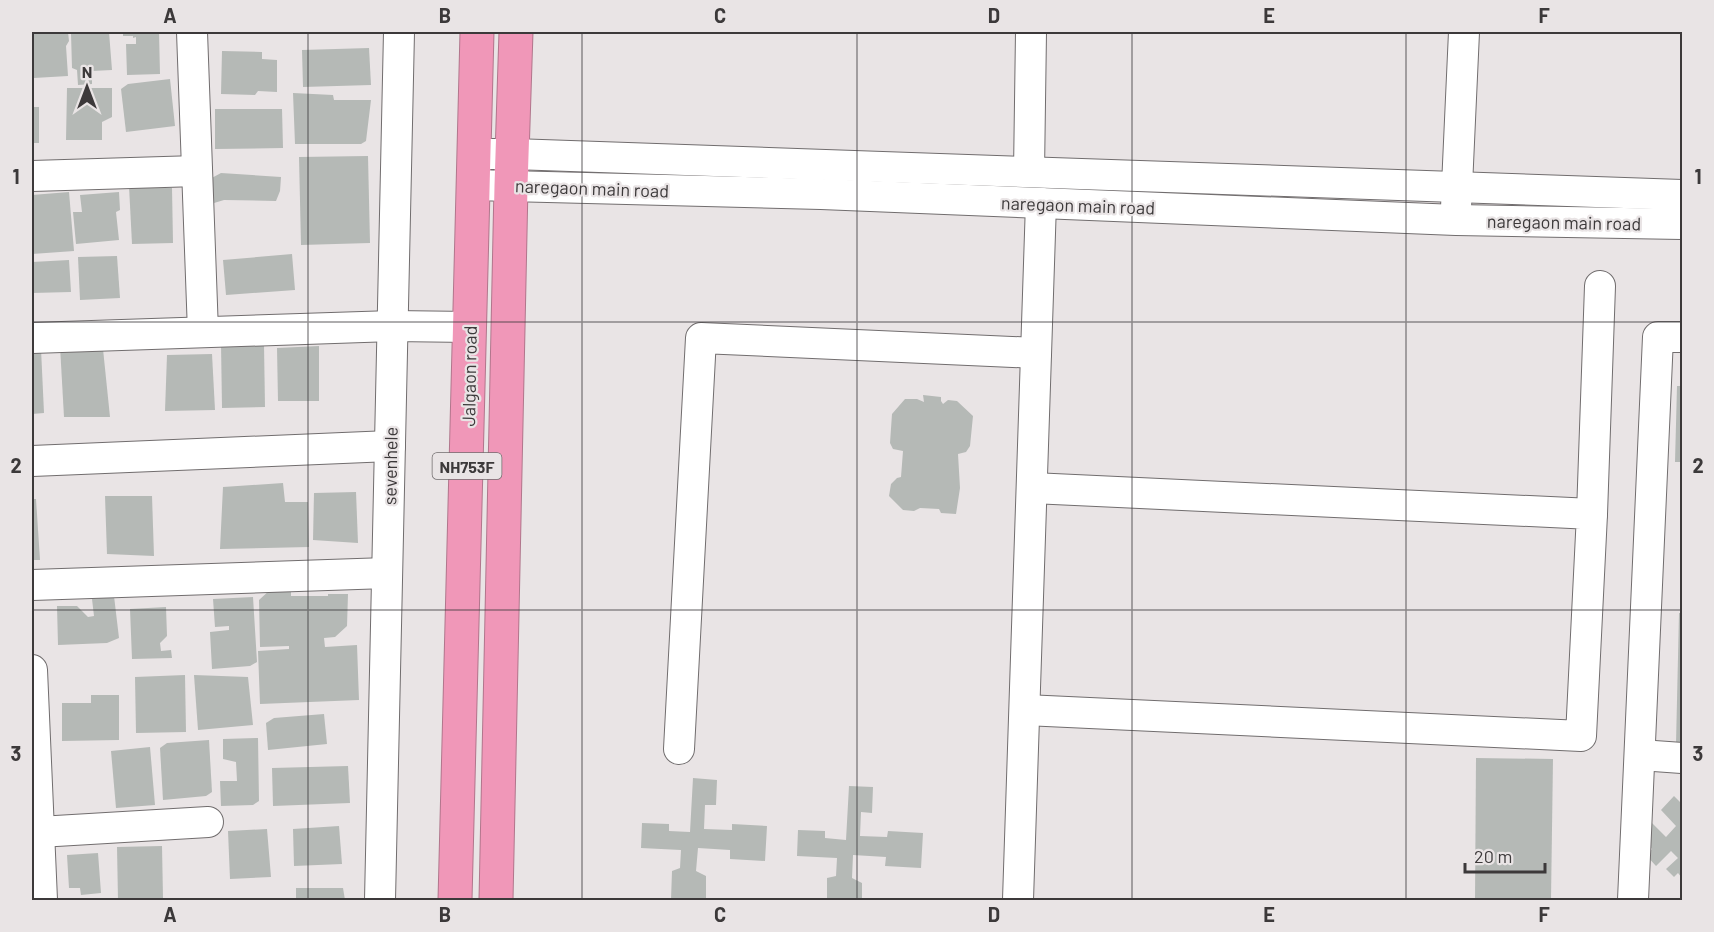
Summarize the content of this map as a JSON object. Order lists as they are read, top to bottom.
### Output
{
  "streets": {
    "highway": ["Jalgaon road", "NH753F"],
    "street": ["naregaon main road", "sevenhele"]
  },
  "crossings": [
    ["naregaon main road", "Jalgaon road"],
    ["naregaon main road", "NH753F"]
  ],
  "scale_bar": "20 m",
  "north": "top",
  "grid": {
    "columns": [
      "A",
      "B",
      "C",
      "D",
      "E",
      "F"
    ],
    "rows": ["1", "2", "3"]
  }
}
